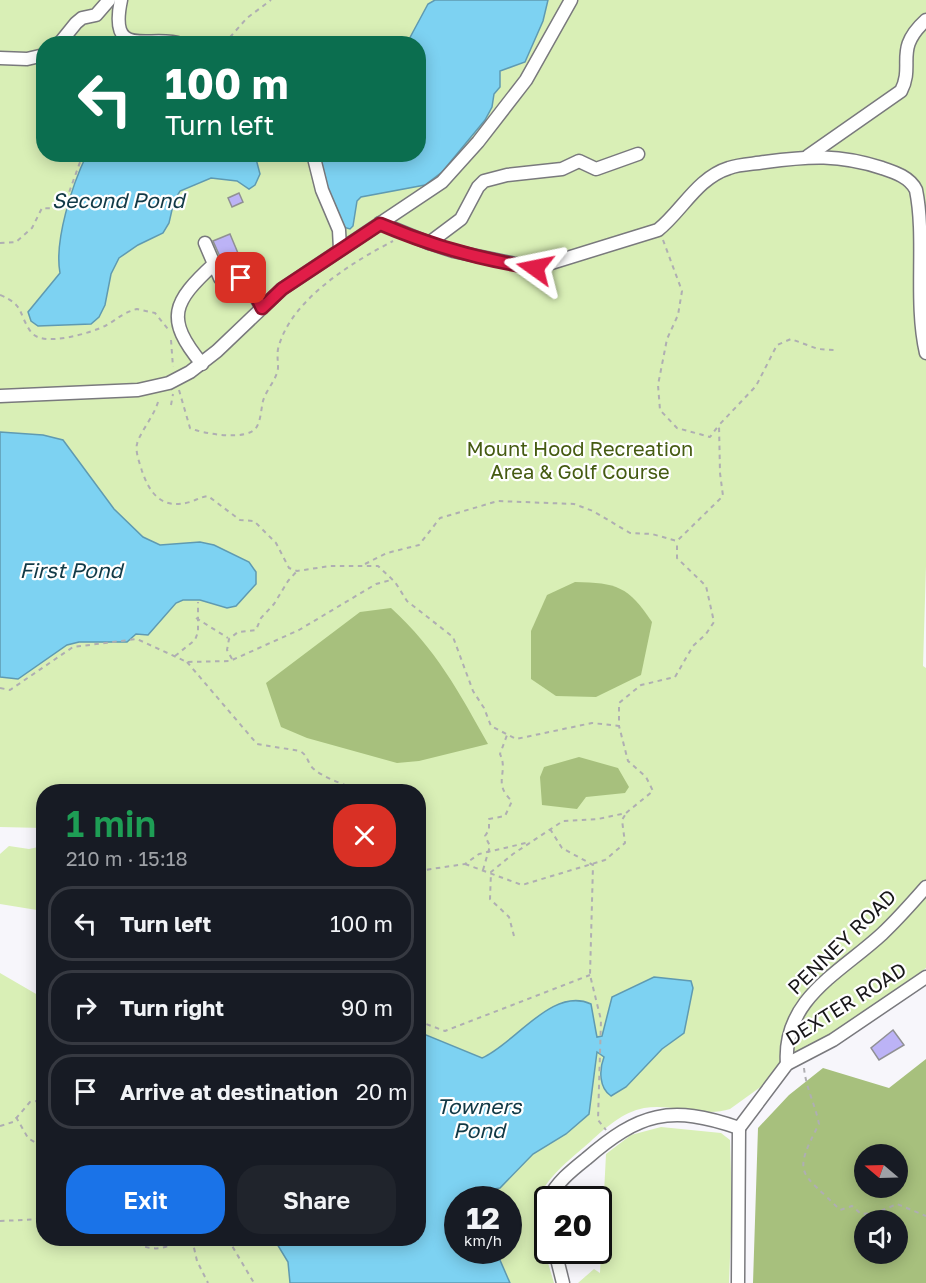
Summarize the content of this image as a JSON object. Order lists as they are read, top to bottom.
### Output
{
  "streets": {
    "street": ["PENNEY ROAD", "DEXTER ROAD"]
  },
  "crossings": [
    ["PENNEY ROAD", "DEXTER ROAD"]
  ],
  "water": ["Second Pond", "First Pond", "Towners Pond"],
  "parks": ["Mount Hood Recreation Area & Golf Course"],
  "north": "left",
  "page": {
    "turn": ["100 m", "Turn left"],
    "heading": ["1 min", "210 m · 15:18"],
    "list": [
      {
        "name": "Turn left",
        "value": "100 m"
      },
      {
        "name": "Turn right",
        "value": "90 m"
      },
      {
        "name": "Arrive at destination",
        "value": "20 m"
      }
    ],
    "buttons": ["Exit", "Share"],
    "speed": "12 km/h",
    "limit": "20"
  }
}
